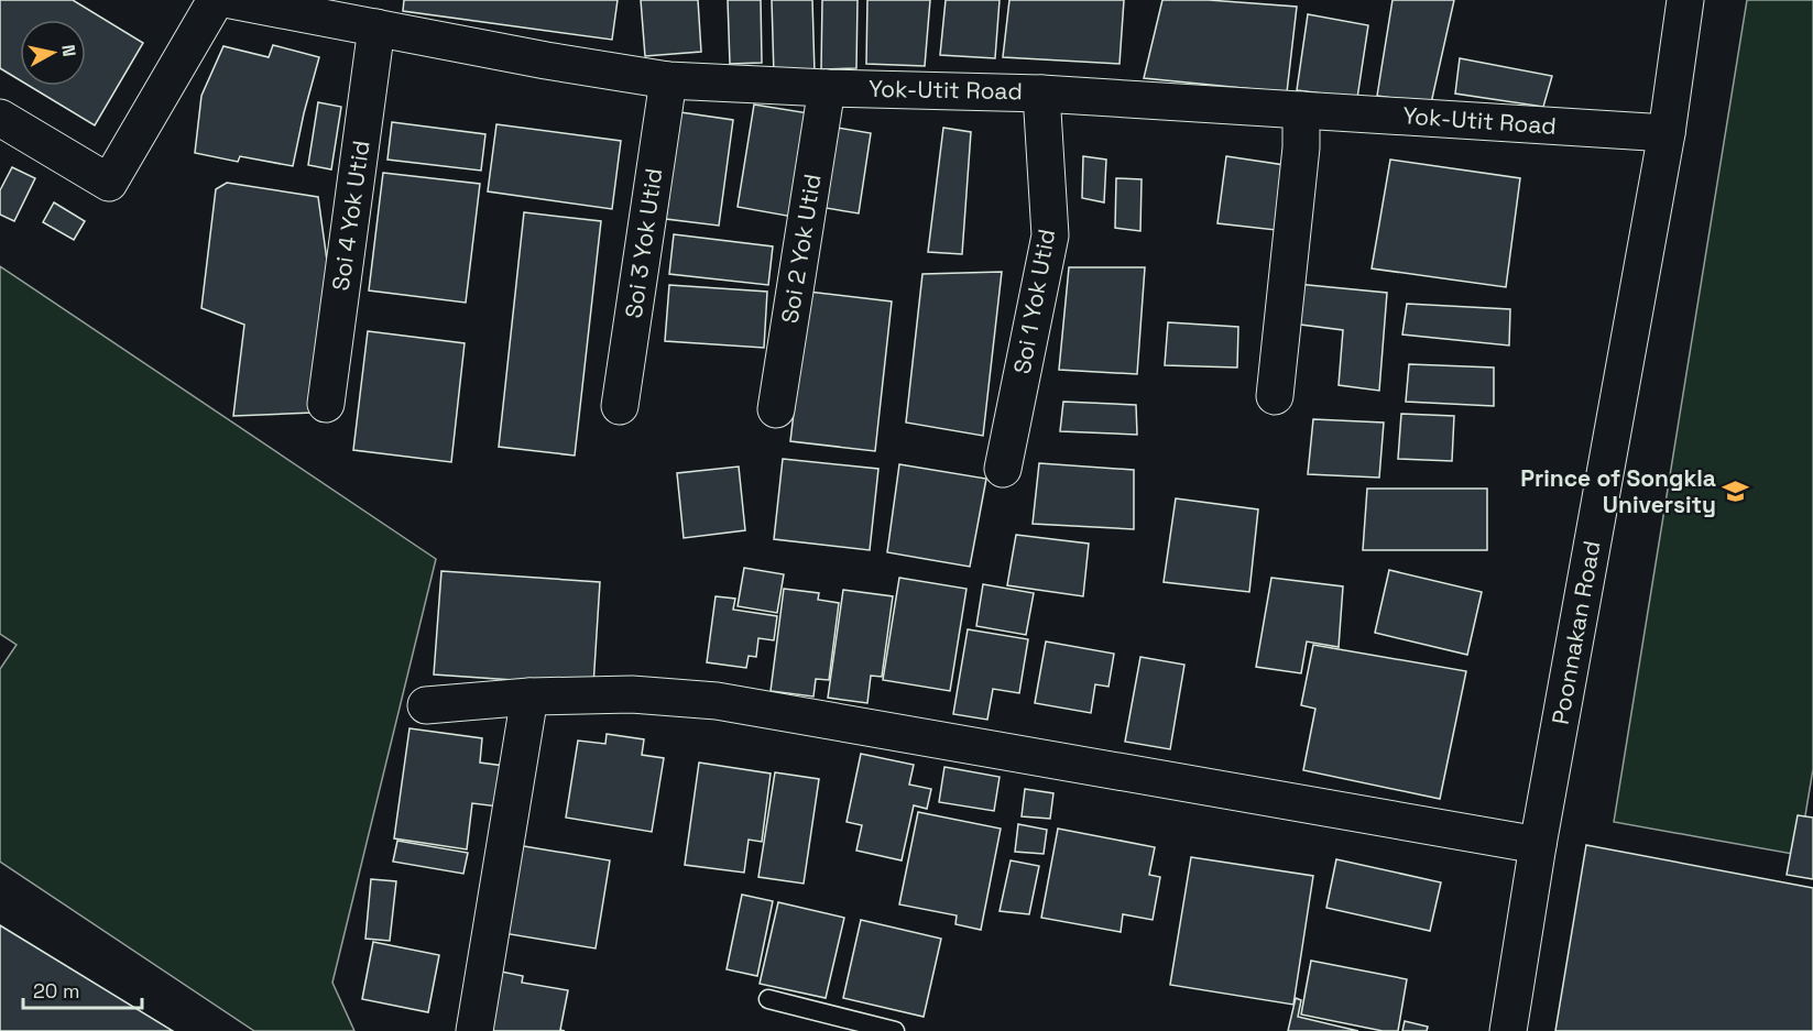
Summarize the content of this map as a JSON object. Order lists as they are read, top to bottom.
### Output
{
  "streets": {
    "street": [
      "Yok-Utit Road",
      "Soi 4 Yok Utid",
      "Soi 3 Yok Utid",
      "Soi 2 Yok Utid",
      "Soi 1 Yok Utid",
      "Poonnakan Road"
    ]
  },
  "crossings": [
    ["Yok-Utit Road", "Soi 4 Yok Utid"],
    ["Yok-Utit Road", "Soi 3 Yok Utid"],
    ["Yok-Utit Road", "Soi 2 Yok Utid"],
    ["Yok-Utit Road", "Soi 1 Yok Utid"],
    ["Yok-Utit Road", "Poonnakan Road"]
  ],
  "places": {
    "school or university": ["Prince of Songkla University"]
  },
  "scale_bar": "20 m",
  "north": "right"
}
